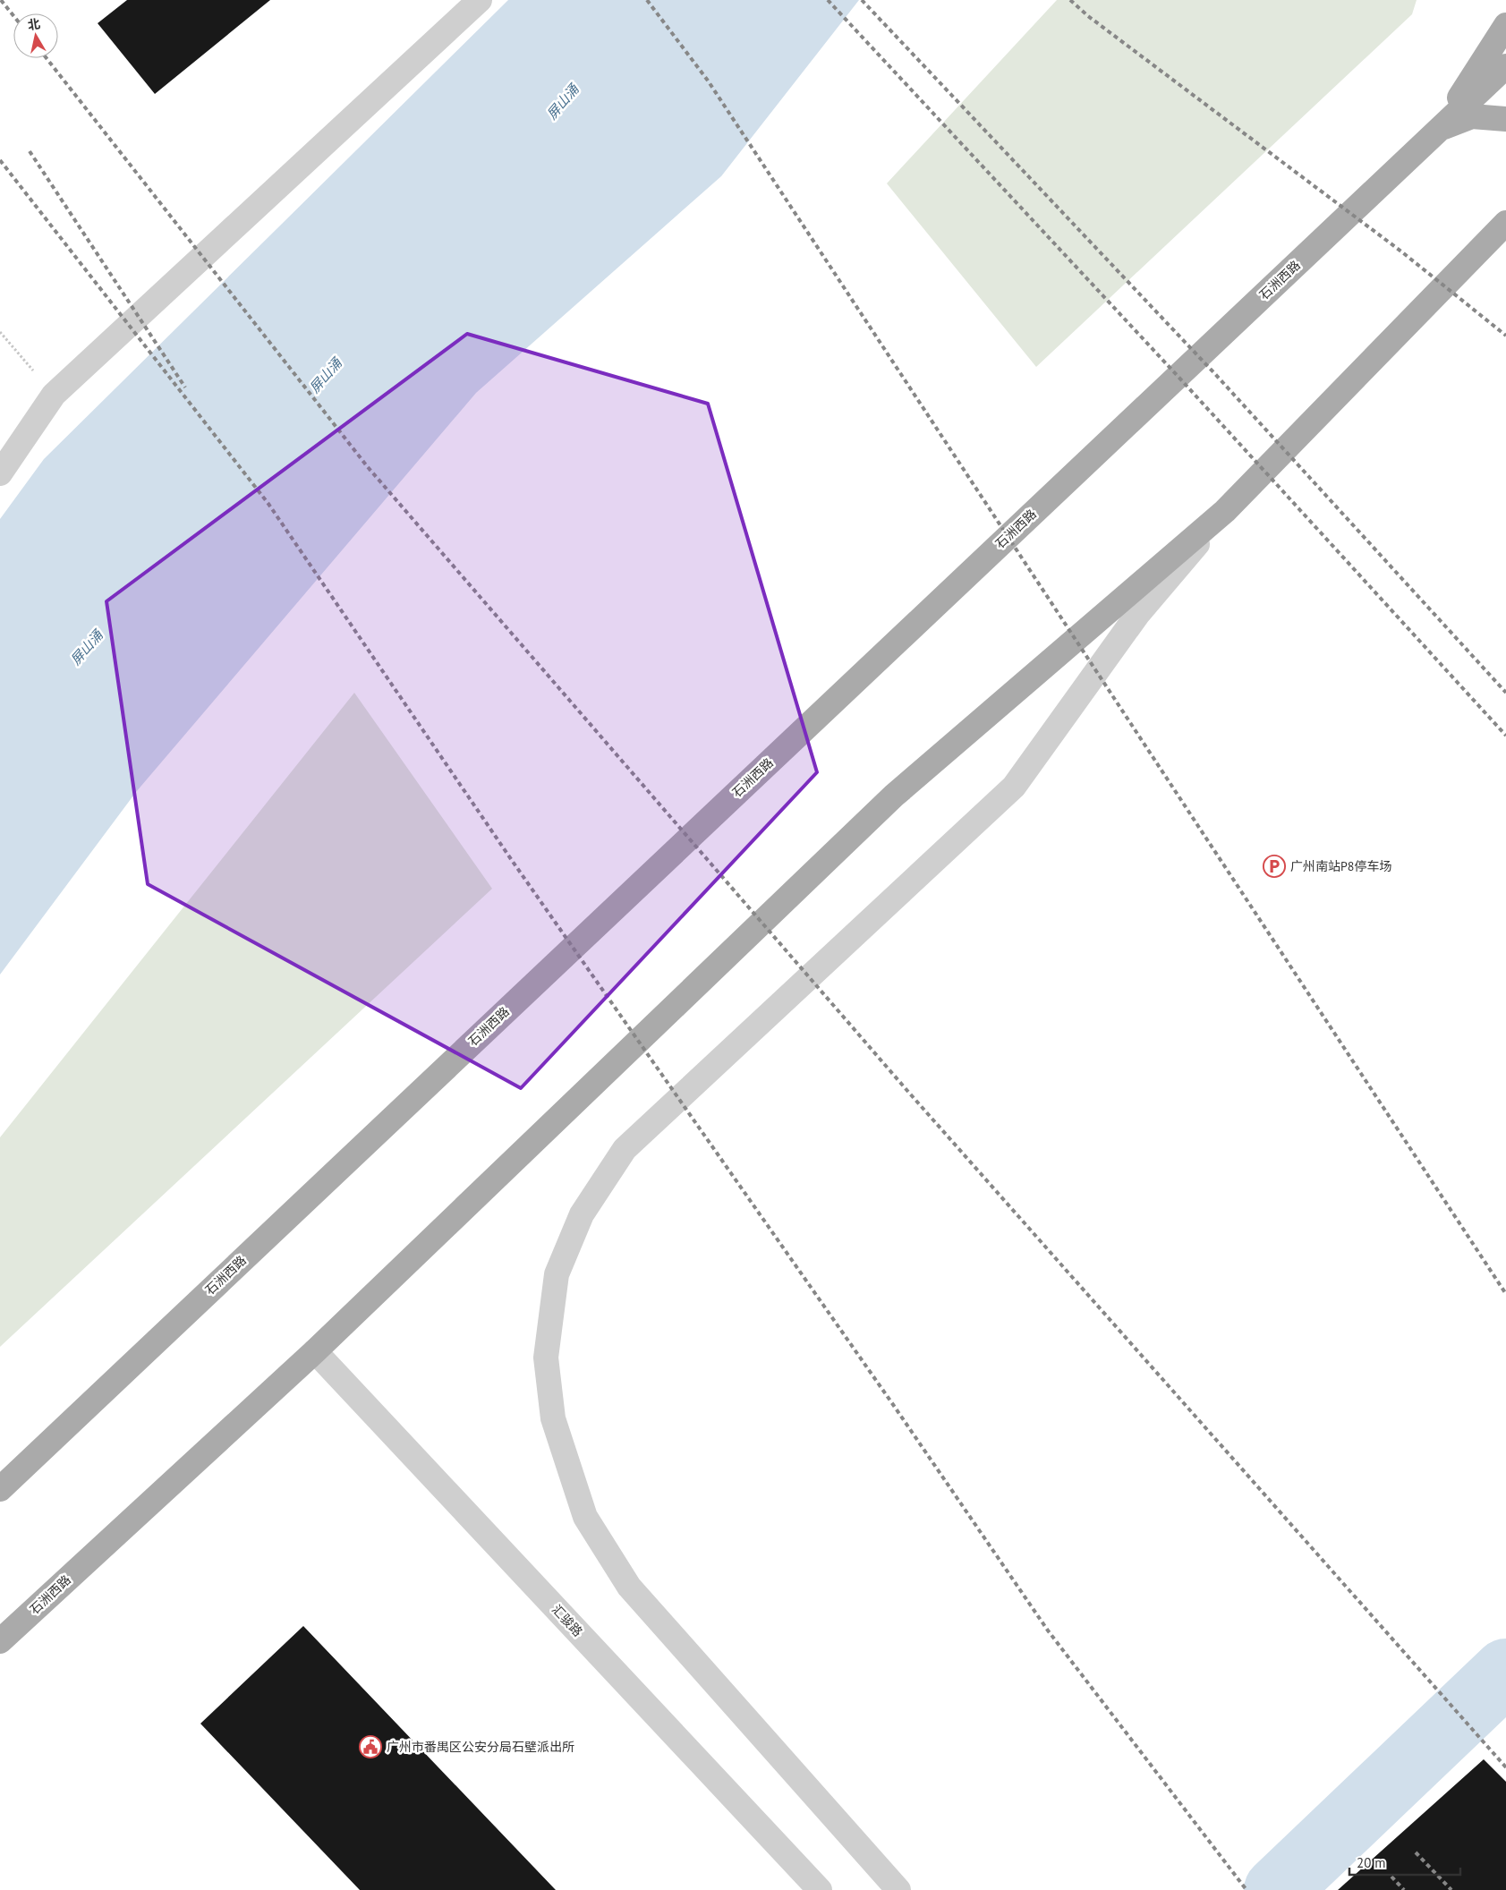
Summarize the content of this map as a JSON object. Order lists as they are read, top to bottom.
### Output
{
  "streets": {
    "main road": ["石洲西路"],
    "street": ["汇骏路"]
  },
  "crossings": [
    ["石洲西路", "汇骏路"]
  ],
  "water": ["屏山涌"],
  "places": {
    "parking": ["广州南站P8停车场"],
    "public building": ["广州市番禺区公安分局石壁派出所"]
  },
  "scale_bar": "20 m",
  "north": "top"
}
